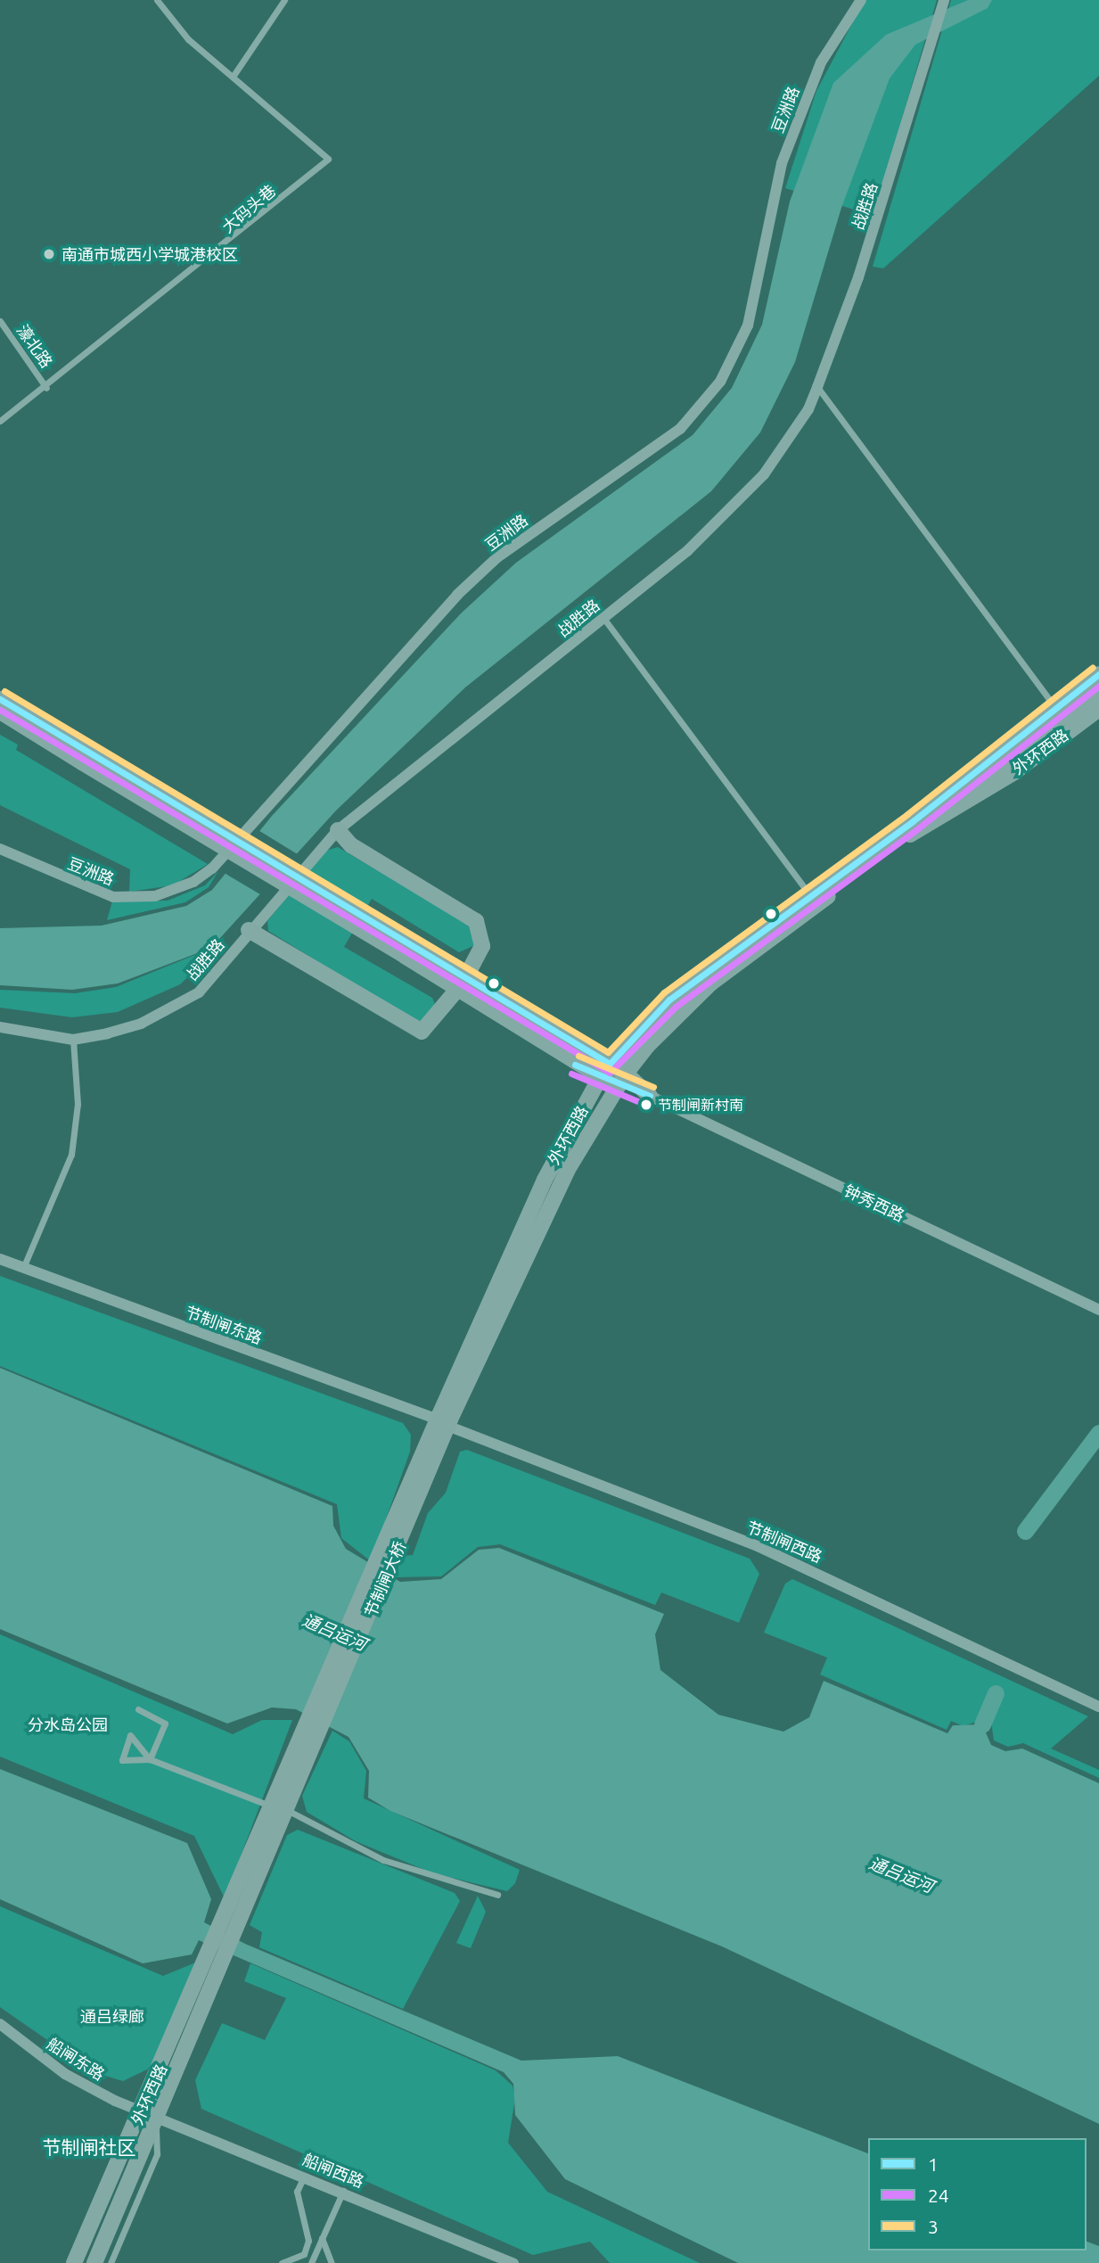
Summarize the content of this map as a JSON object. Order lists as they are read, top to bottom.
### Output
{
  "streets": {
    "main road": ["外环西路", "节制闸大桥"],
    "street": [
      "豆洲路",
      "战胜路",
      "大码头巷",
      "濠北路",
      "钟秀西路",
      "节制闸东路",
      "节制闸西路",
      "船闸东路",
      "船闸西路"
    ]
  },
  "crossings": [
    ["大码头巷", "濠北路"],
    ["外环西路", "节制闸东路"],
    ["外环西路", "节制闸西路"],
    ["外环西路", "节制闸大桥"],
    ["外环西路", "船闸东路"],
    ["外环西路", "船闸西路"],
    ["节制闸东路", "节制闸西路"],
    ["船闸东路", "船闸西路"]
  ],
  "districts": ["节制闸社区"],
  "water": ["通吕运河"],
  "parks": ["分水岛公园", "通吕绿廊"],
  "places": ["南通市城西小学城港校区", "节制闸新村南"],
  "lines": ["transit line 3", "transit line 1", "transit line 24"],
  "legend": ["1", "24", "3"]
}
